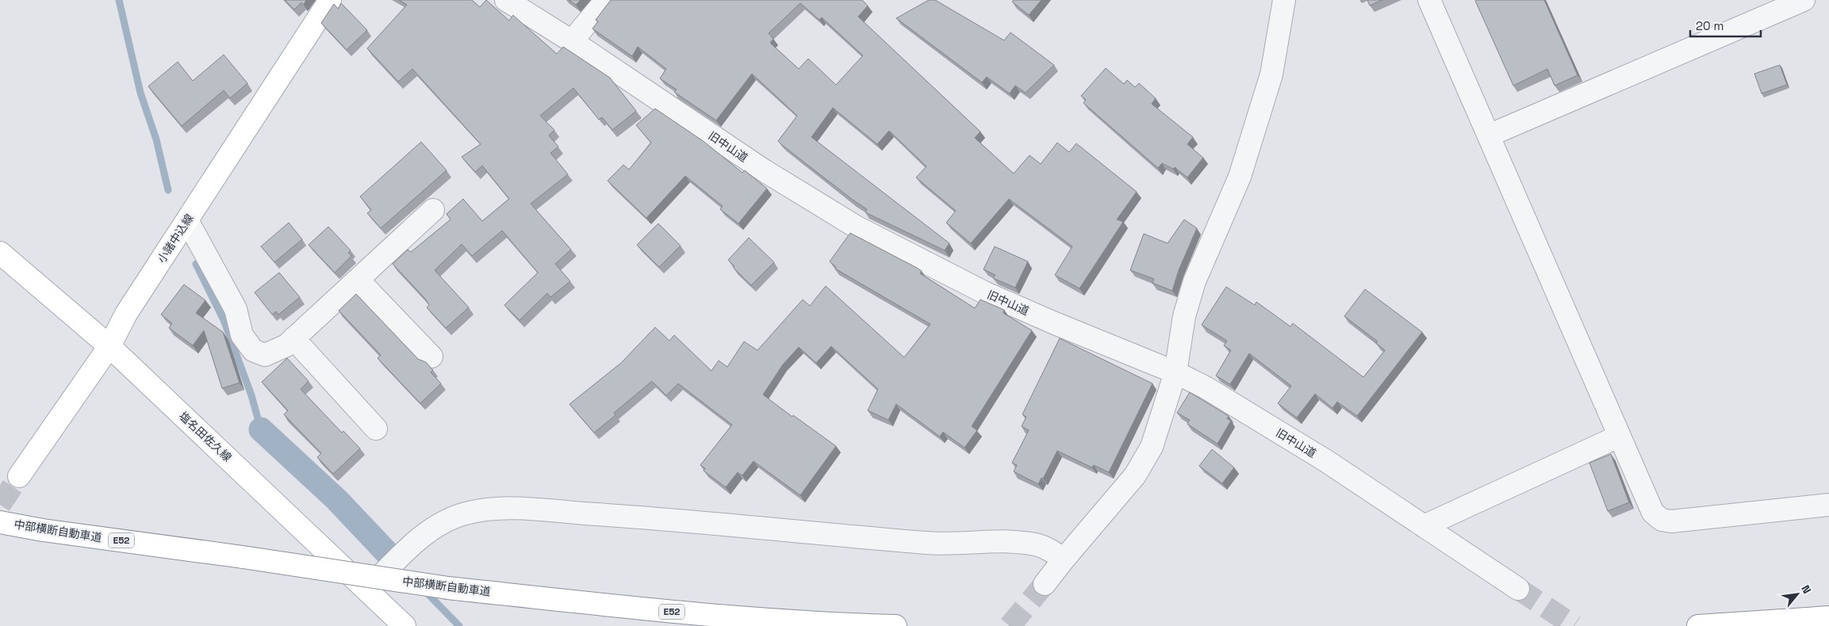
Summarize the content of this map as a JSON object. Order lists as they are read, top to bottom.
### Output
{
  "streets": {
    "main road": [
      "小諸中込線",
      "塩名田佐久線",
      "中部横断自動車道",
      "E52"
    ],
    "street": ["旧中山道"]
  },
  "crossings": [
    ["小諸中込線", "塩名田佐久線"]
  ],
  "scale_bar": "20 m",
  "north": "top right"
}
